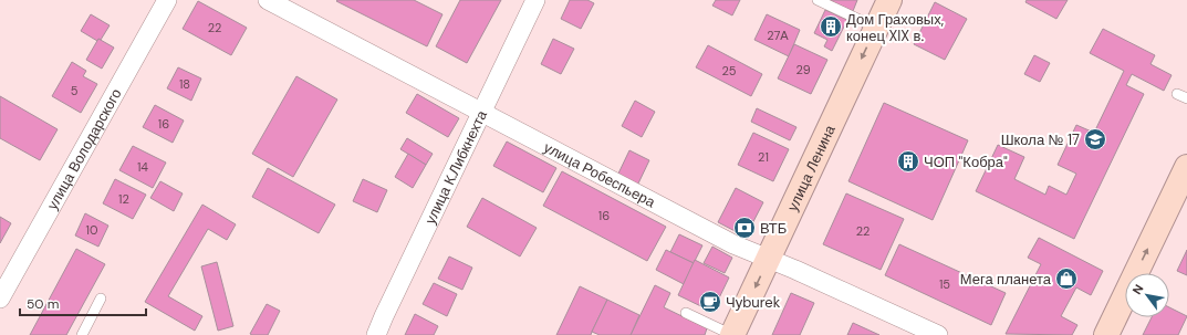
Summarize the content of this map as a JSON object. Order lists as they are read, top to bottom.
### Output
{
  "streets": {
    "main road": ["улица Ленина"],
    "street": ["улица Володарского", "улица К.Либкнехта", "улица Робеспьера"]
  },
  "crossings": [
    ["улица К.Либкнехта", "улица Робеспьера"],
    ["улица Ленина", "улица Робеспьера"]
  ],
  "one_way": ["улица Ленина"],
  "places": {
    "building": ["Дом Граховых, конец XIX в.", "ЧОП \"Кобра\""],
    "school or university": ["Школа № 17"],
    "bank": ["ВТБ"],
    "shop": ["Мега планета"],
    "cafe": ["Чуburek"]
  },
  "house_numbers": [
    "22",
    "27А",
    "29",
    "25",
    "18",
    "5",
    "16",
    "21",
    "14",
    "12",
    "16",
    "10",
    "22",
    "15"
  ],
  "scale_bar": "50 m",
  "north": "top left"
}
